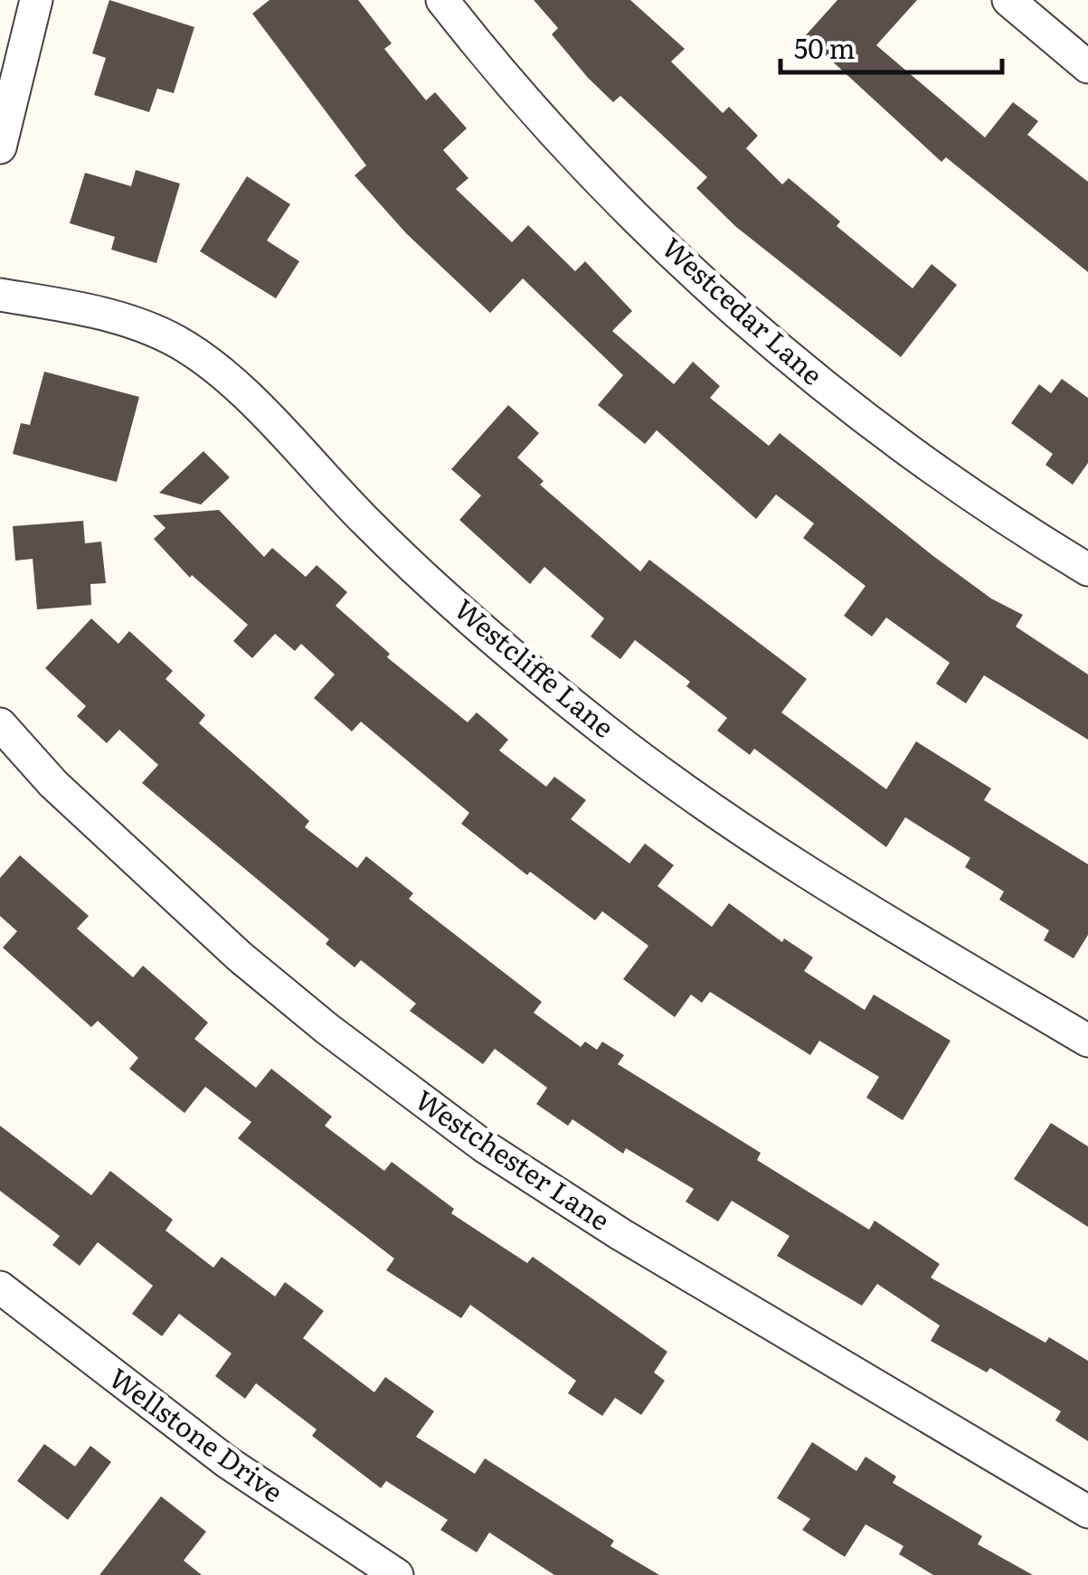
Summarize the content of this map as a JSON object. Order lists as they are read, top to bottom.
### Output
{
  "streets": {
    "street": [
      "Westcedar Lane",
      "Westcliffe Lane",
      "Westchester Lane",
      "Wellstone Drive"
    ]
  },
  "scale_bar": "50 m"
}
